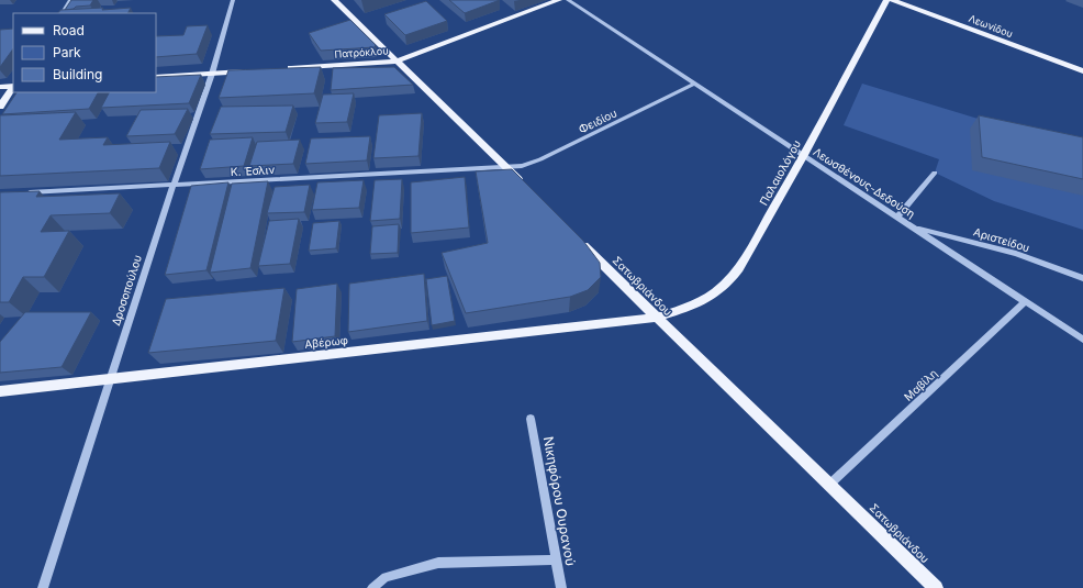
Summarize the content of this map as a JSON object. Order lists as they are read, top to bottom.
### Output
{
  "streets": {
    "main road": [
      "Λεωνίδου",
      "Πατρόκλου",
      "Παλαιολόγου",
      "Σατωβριάνδου",
      "Αβέρωφ"
    ],
    "street": [
      "Φειδίου",
      "K. Έσλιν",
      "Λεωσθένους-Δεδούση",
      "Αριστείδου",
      "Δροσοπούλου",
      "Μαβίλη",
      "Νικηφόρου Ουρανού"
    ]
  },
  "crossings": [
    ["Φειδίου", "K. Έσλιν"],
    ["Φειδίου", "Λεωσθένους-Δεδούση"],
    ["K. Έσλιν", "Δροσοπούλου"],
    ["Παλαιολόγου", "Λεωσθένους-Δεδούση"],
    ["Παλαιολόγου", "Σατωβριάνδου"],
    ["Παλαιολόγου", "Αβέρωφ"],
    ["Λεωσθένους-Δεδούση", "Αριστείδου"],
    ["Λεωσθένους-Δεδούση", "Μαβίλη"],
    ["Σατωβριάνδου", "Αβέρωφ"],
    ["Σατωβριάνδου", "Μαβίλη"],
    ["Δροσοπούλου", "Αβέρωφ"]
  ],
  "legend": ["Road", "Park", "Building"]
}
